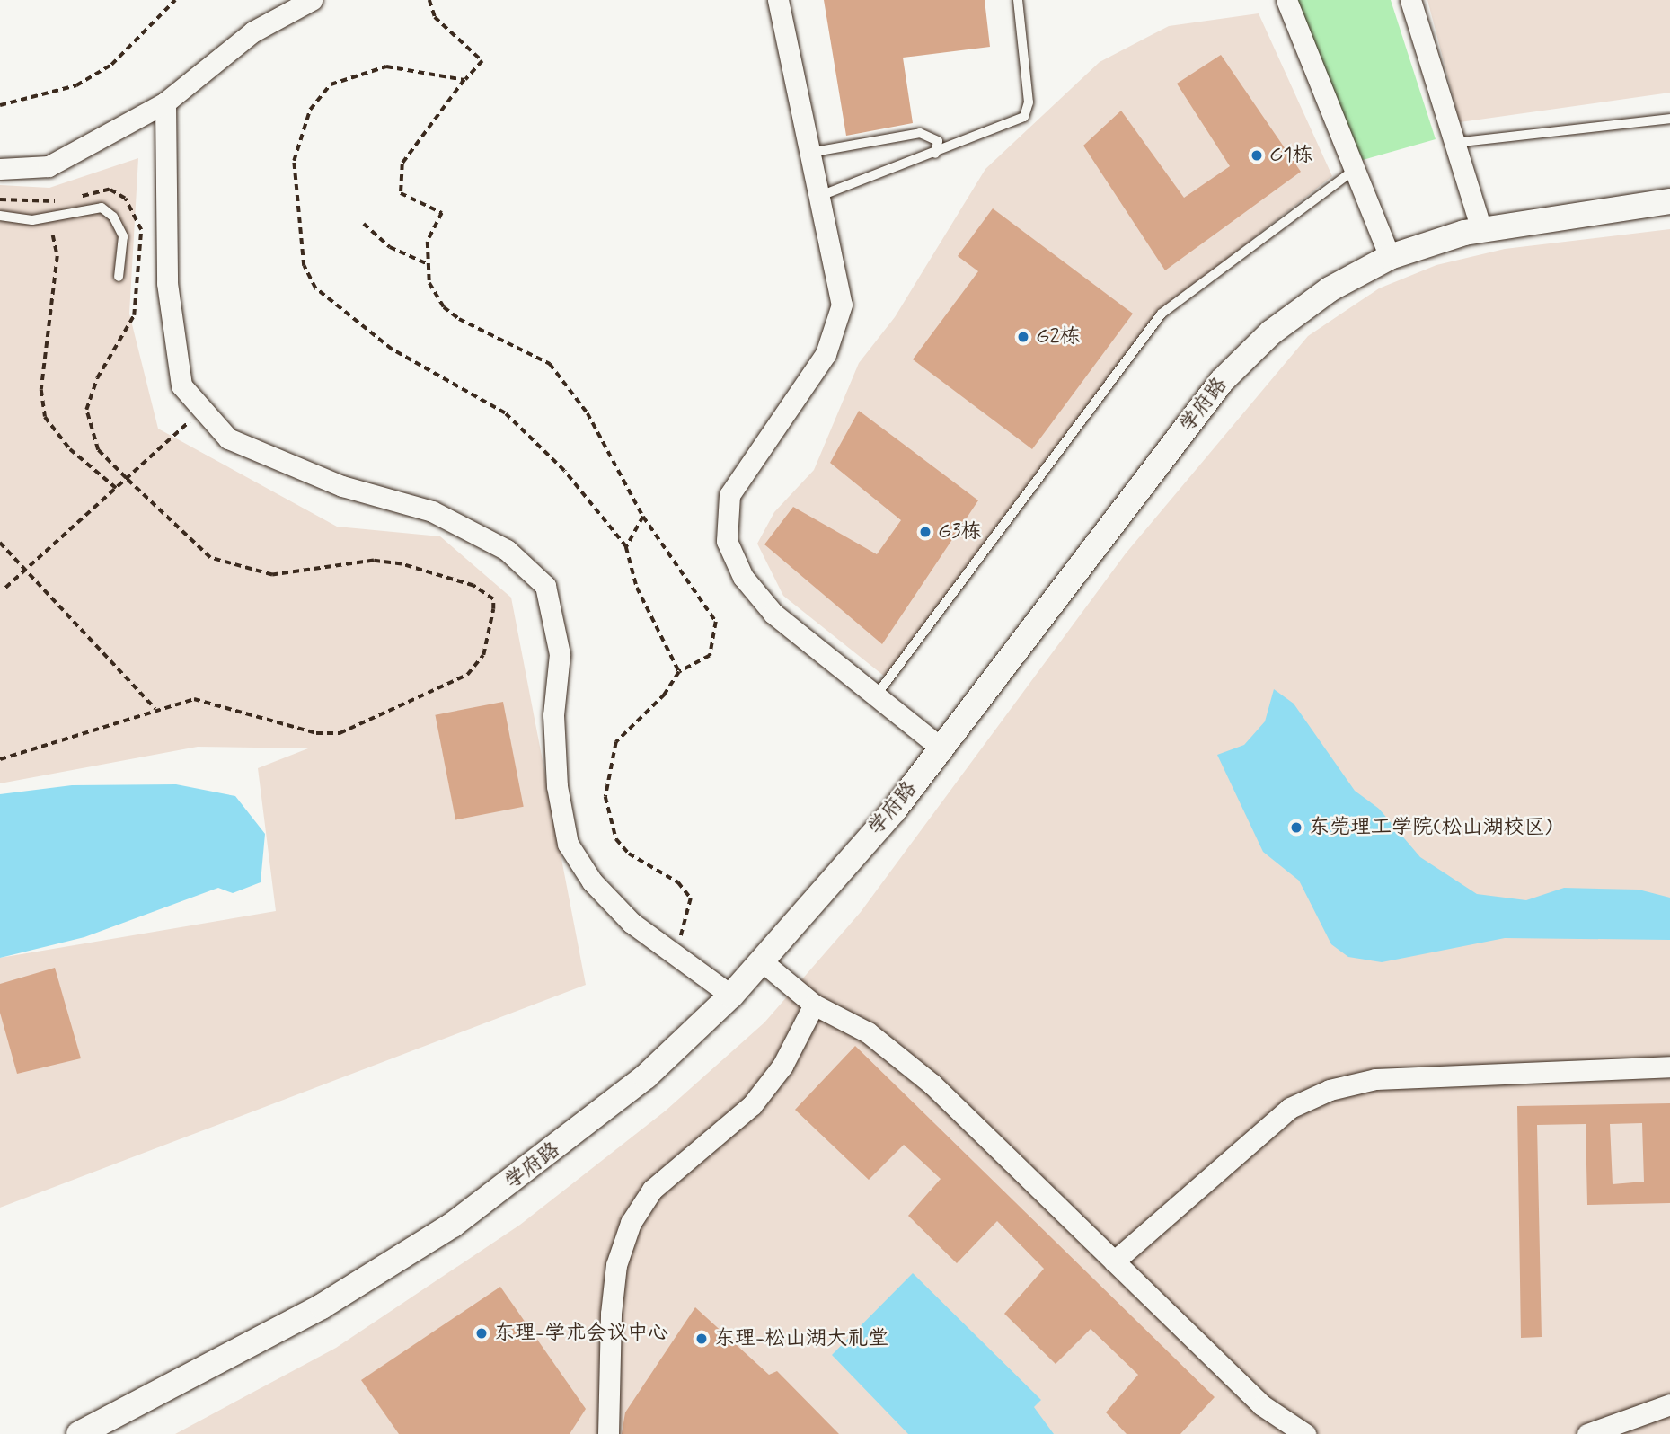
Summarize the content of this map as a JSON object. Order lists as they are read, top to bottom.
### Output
{
  "streets": {
    "street": ["学府路"]
  },
  "places": [
    "G1栋",
    "G2栋",
    "G3栋",
    "东莞理工学院(松山湖校区)",
    "东理-学术会议中心",
    "东理-松山湖大礼堂"
  ]
}
